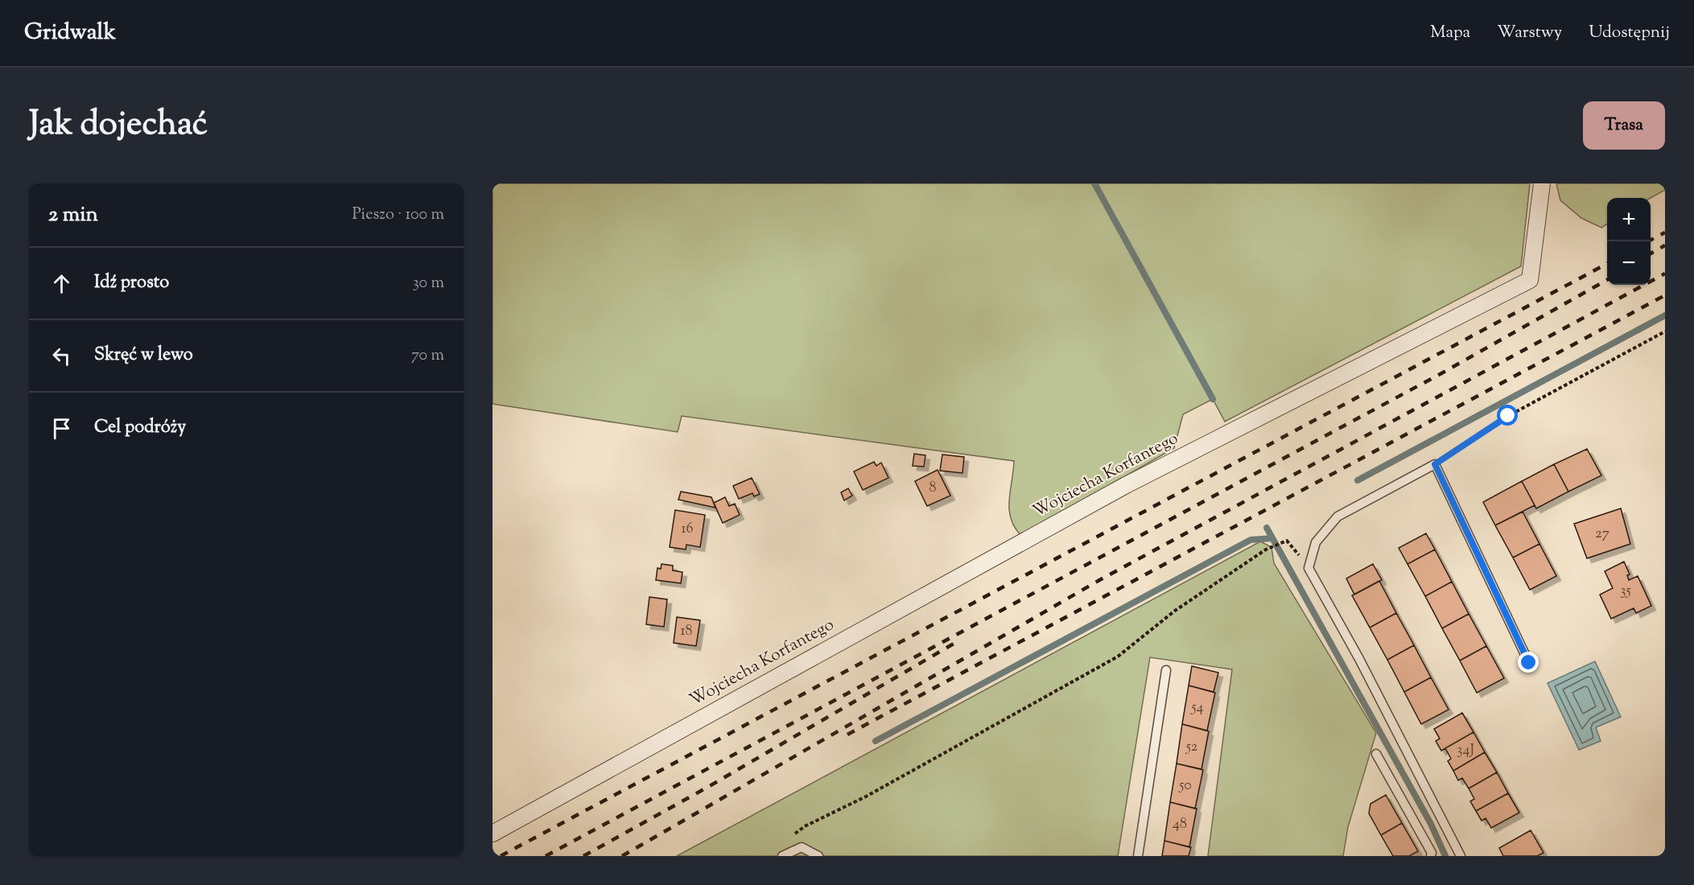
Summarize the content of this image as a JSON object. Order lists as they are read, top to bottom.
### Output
{
  "streets": {
    "street": ["Wojciecha Korfantego"]
  },
  "house_numbers": [
    "8",
    "16",
    "27",
    "35",
    "18",
    "54",
    "52",
    "34J",
    "50",
    "48"
  ],
  "page": {
    "header": "Gridwalk",
    "nav": ["Mapa", "Warstwy", "Udostępnij"],
    "title": "Jak dojechać",
    "buttons": "Trasa",
    "heading": ["2 min", "Pieszo · 100 m"],
    "map_buttons": ["+", "−"],
    "list": [
      ["Idź prosto", "30 m"],
      ["Skręć w lewo", "70 m"],
      "Cel podróży"
    ]
  }
}
